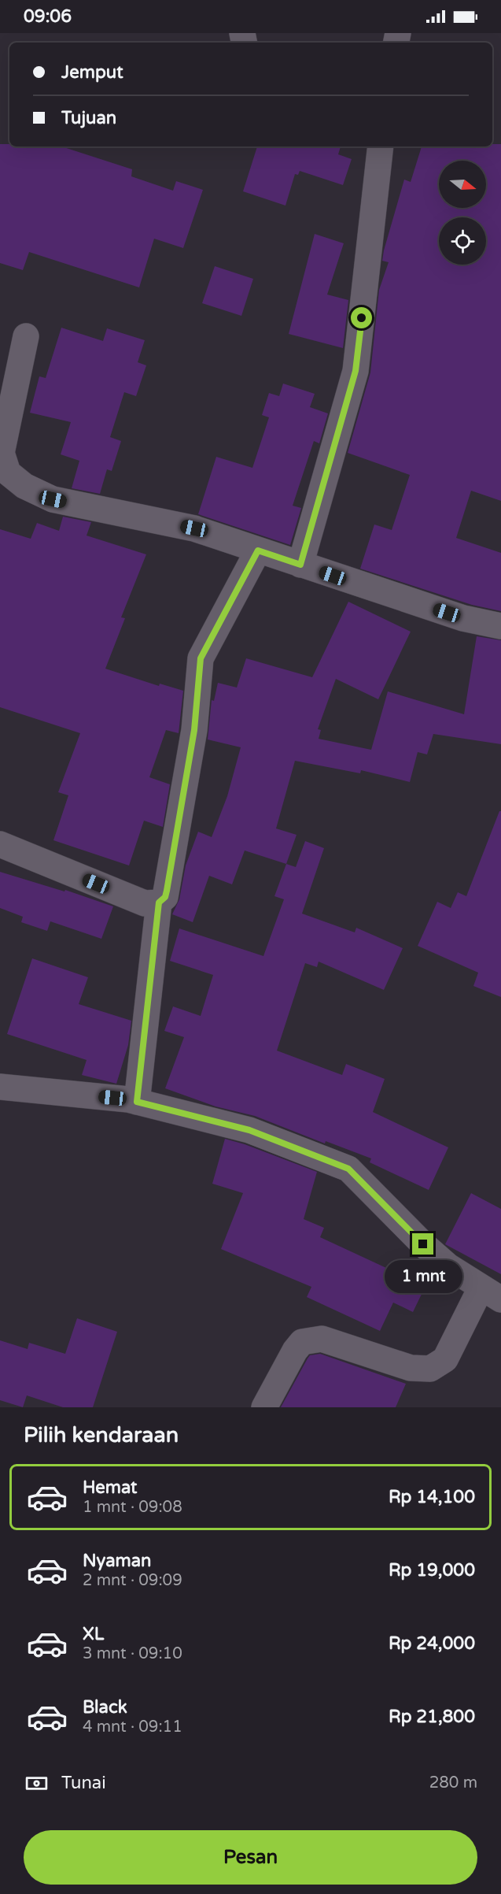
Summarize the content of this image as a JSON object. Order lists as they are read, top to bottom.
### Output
{
  "north": "right",
  "page": {
    "status": "09:06",
    "banner": ["Jemput", "Tujuan"],
    "bubble": "1 mnt",
    "heading": "Pilih kendaraan",
    "list": [
      {
        "name": "Hemat",
        "note": "1 mnt · 09:08",
        "value": "Rp 14,100"
      },
      {
        "name": "Nyaman",
        "note": "2 mnt · 09:09",
        "value": "Rp 19,000"
      },
      {
        "name": "XL",
        "note": "3 mnt · 09:10",
        "value": "Rp 24,000"
      },
      {
        "name": "Black",
        "note": "4 mnt · 09:11",
        "value": "Rp 21,800"
      }
    ],
    "pay": ["Tunai", "280 m"],
    "buttons": "Pesan"
  }
}
